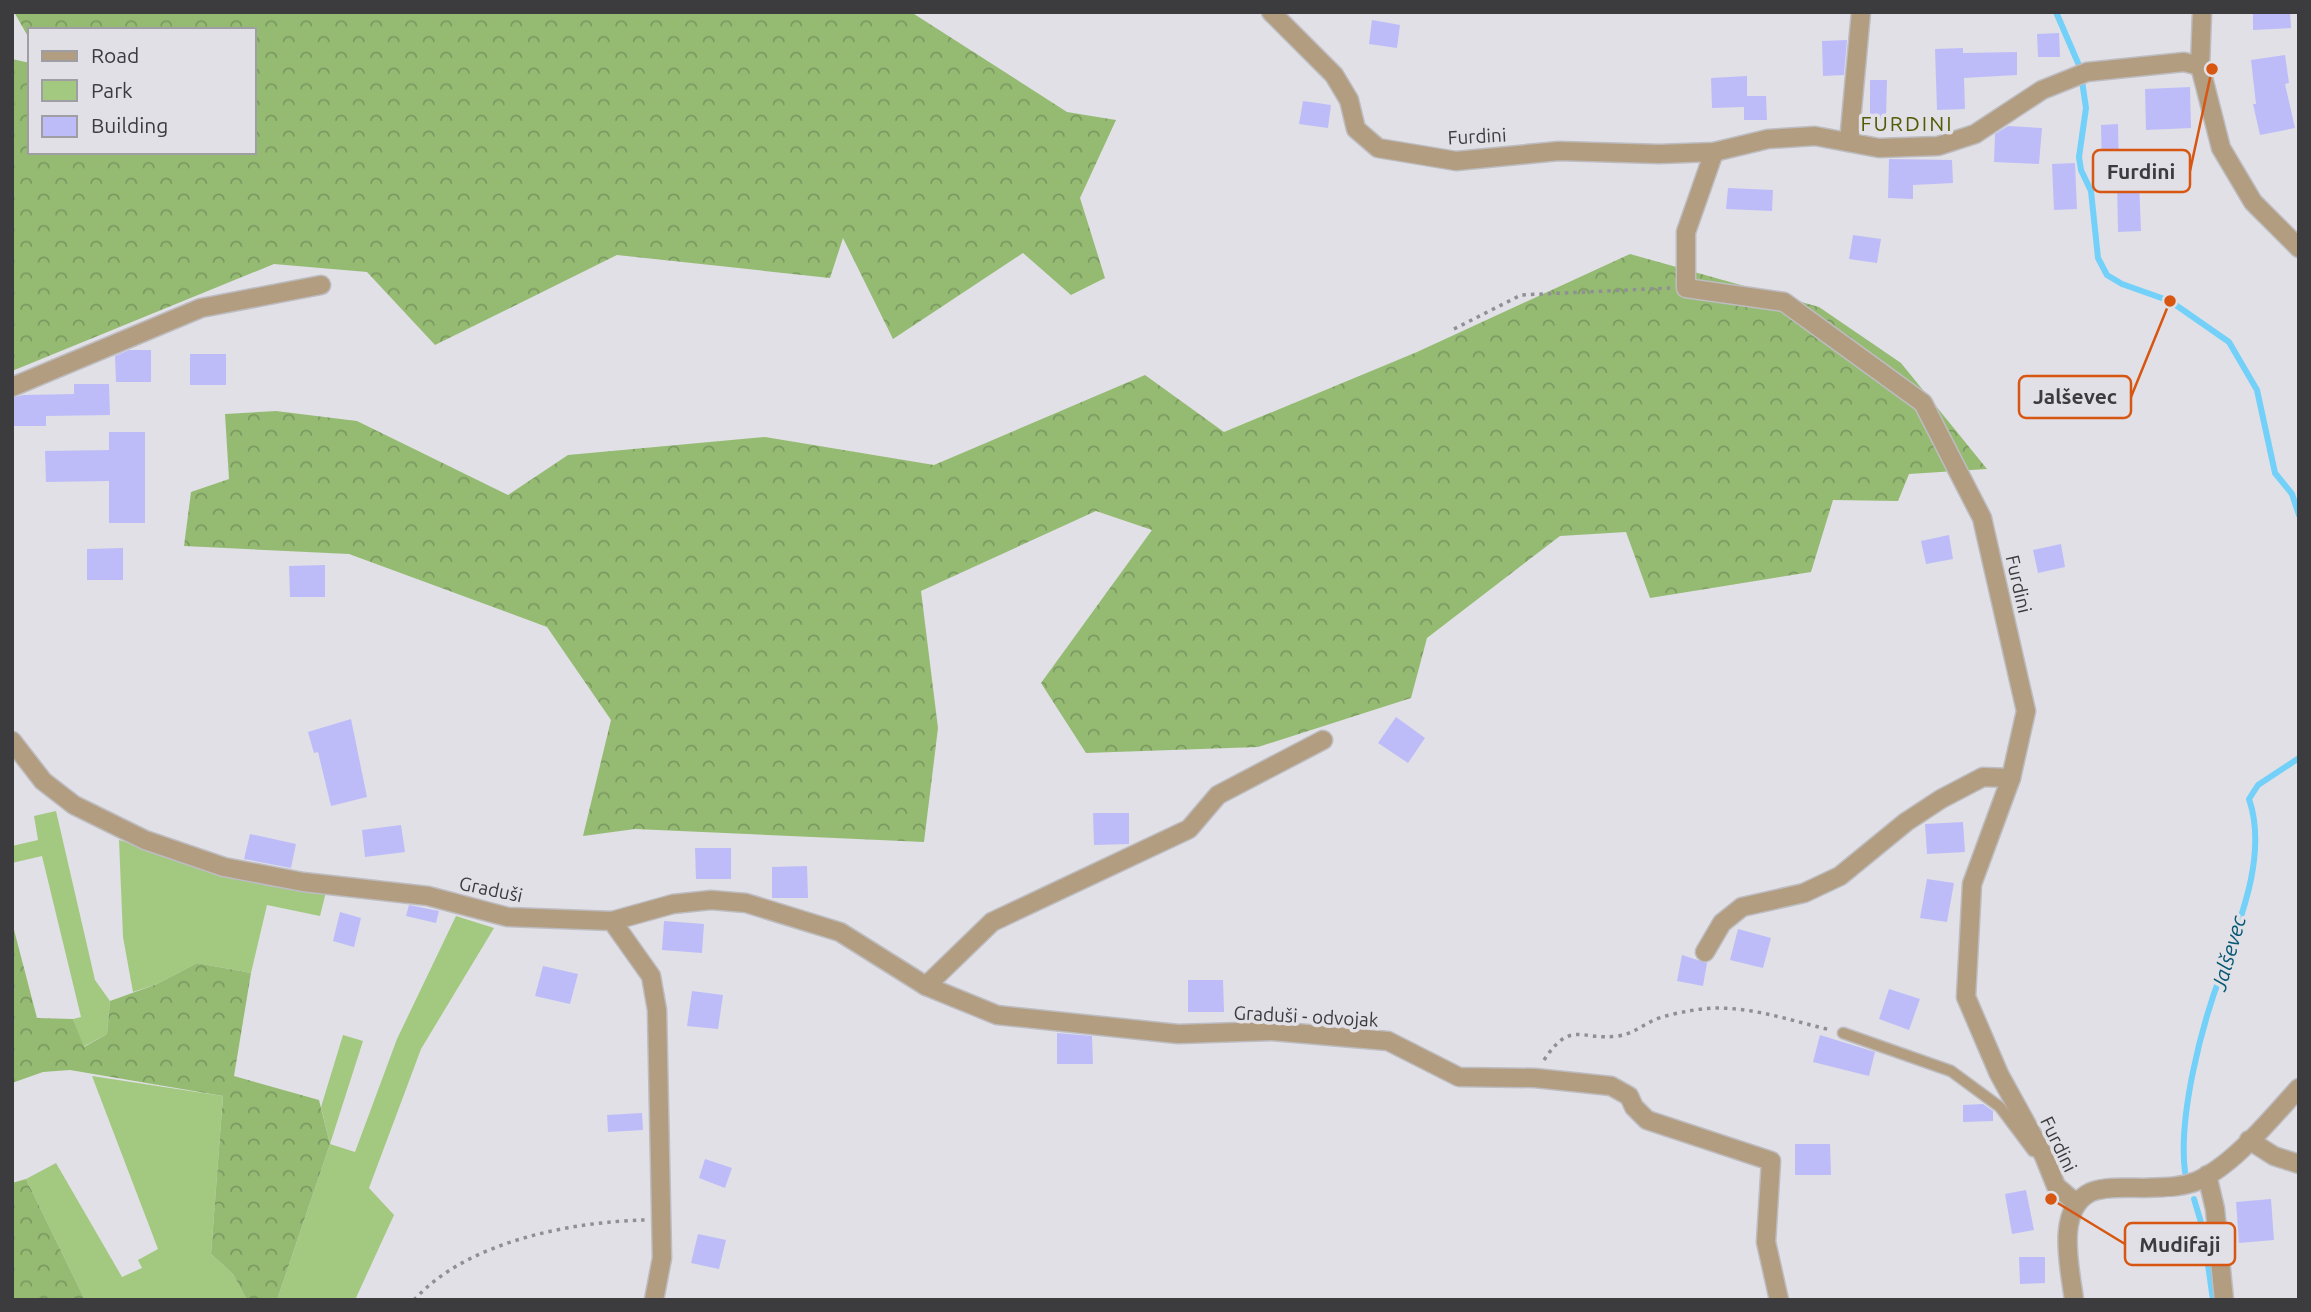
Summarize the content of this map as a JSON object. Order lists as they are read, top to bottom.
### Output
{
  "streets": {
    "street": ["Furdini", "Graduši", "Graduši - odvojak"]
  },
  "crossings": [
    ["Graduši", "Graduši - odvojak"]
  ],
  "districts": ["FURDINI"],
  "water": ["Jalševec"],
  "places": ["Furdini", "Jalševec", "Mudifaji"],
  "legend": ["Road", "Park", "Building"]
}
